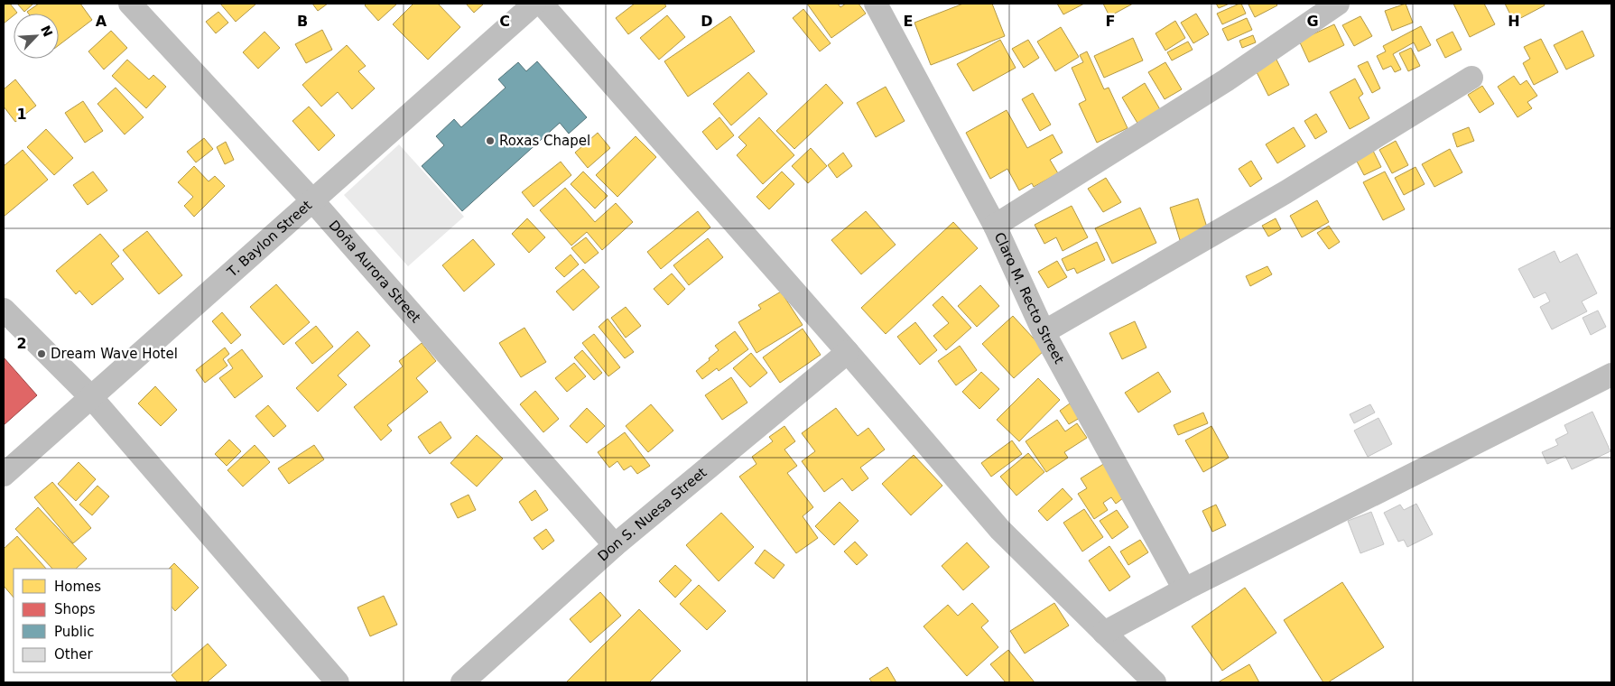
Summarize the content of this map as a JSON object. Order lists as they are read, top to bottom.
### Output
{
  "streets": {
    "street": [
      "T. Baylon Street",
      "Doña Aurora Street",
      "Claro M. Recto Street",
      "Don S. Nuesa Street"
    ]
  },
  "crossings": [
    ["T. Baylon Street", "Doña Aurora Street"],
    ["Doña Aurora Street", "Don S. Nuesa Street"]
  ],
  "places": ["Roxas Chapel", "Dream Wave Hotel"],
  "legend": [
    "Homes",
    "Shops",
    "Public",
    "Other"
  ],
  "north": "top right",
  "grid": {
    "columns": [
      "A",
      "B",
      "C",
      "D",
      "E",
      "F",
      "G",
      "H"
    ],
    "rows": ["1", "2"]
  }
}
